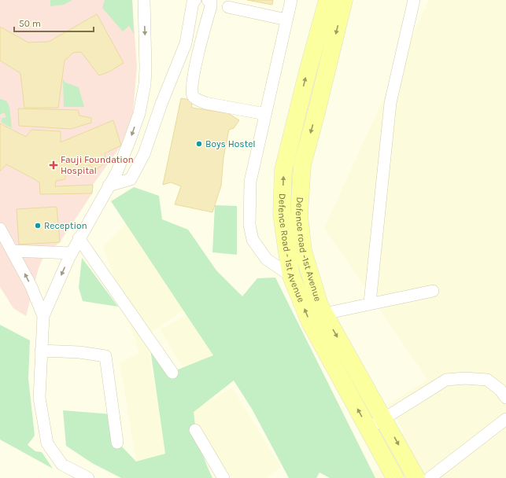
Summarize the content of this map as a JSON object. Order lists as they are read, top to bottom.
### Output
{
  "streets": {
    "main road": ["Defence Road - 1st Avenue", "Defence road -1st Avenue"]
  },
  "one_way": ["Defence Road - 1st Avenue", "Defence road -1st Avenue"],
  "places": {
    "other": ["Boys Hostel", "Reception"],
    "health": ["Fauji Foundation Hospital"]
  },
  "scale_bar": "50 m"
}
